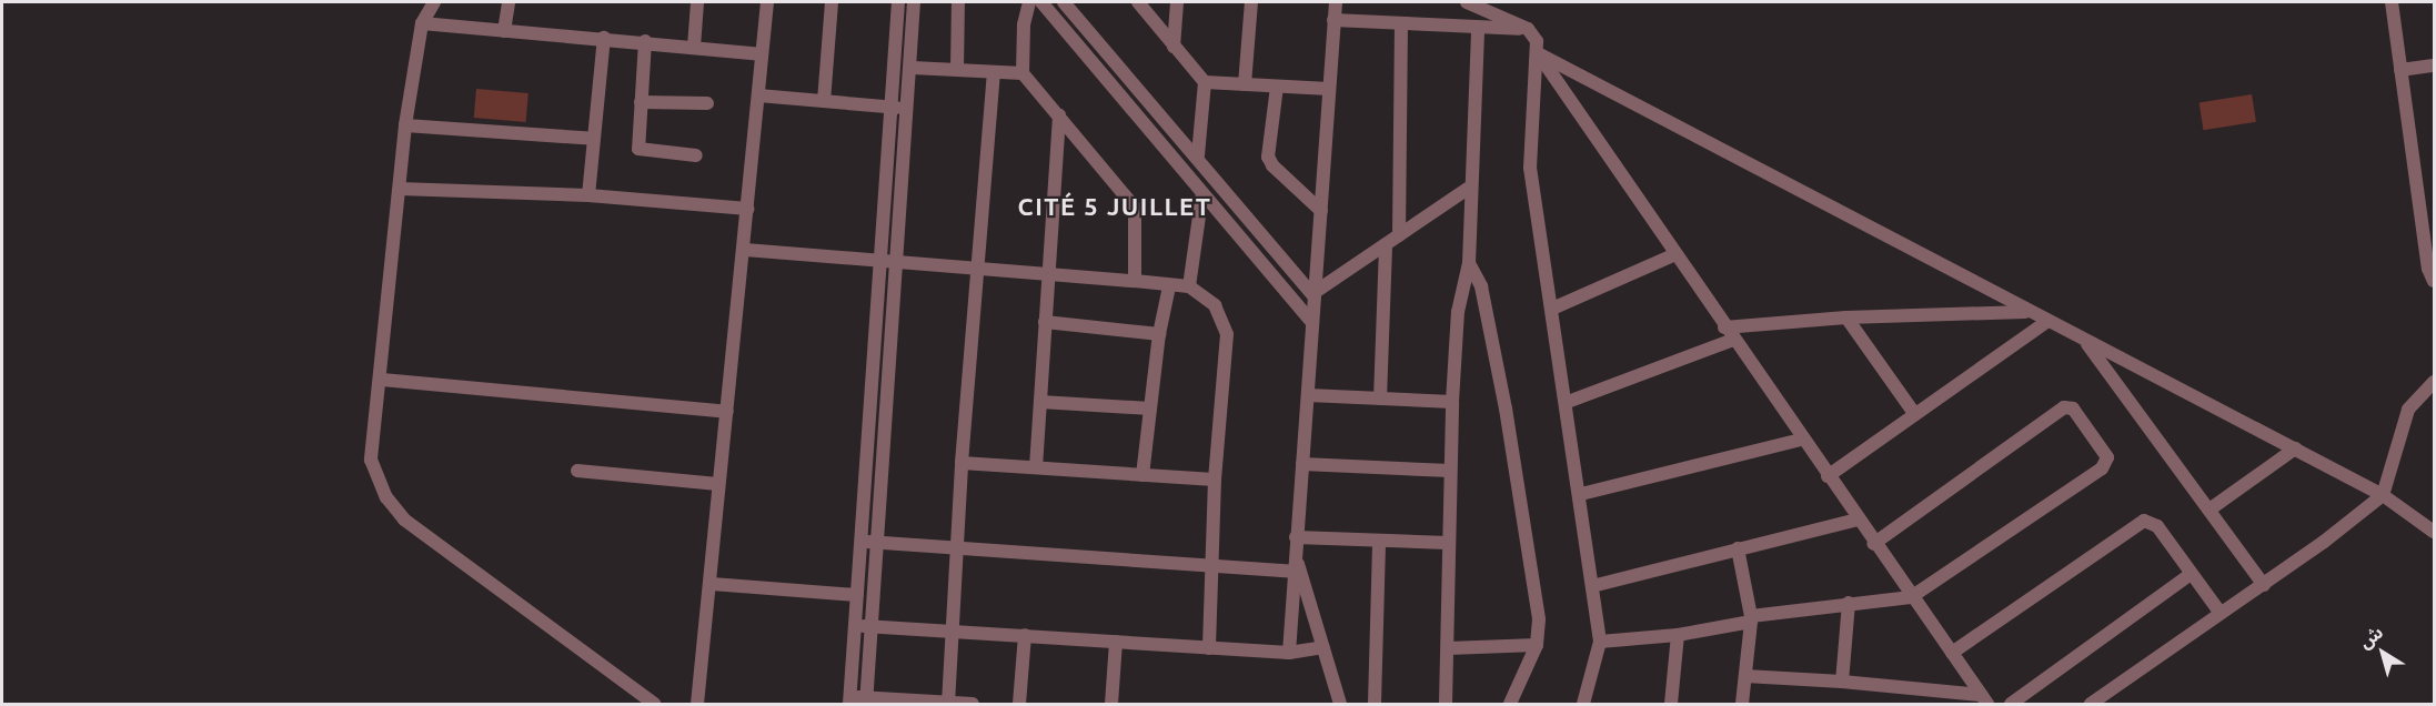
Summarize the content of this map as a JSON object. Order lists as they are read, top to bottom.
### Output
{
  "districts": ["CITÉ 5 JUILLET"],
  "north": "top left"
}
